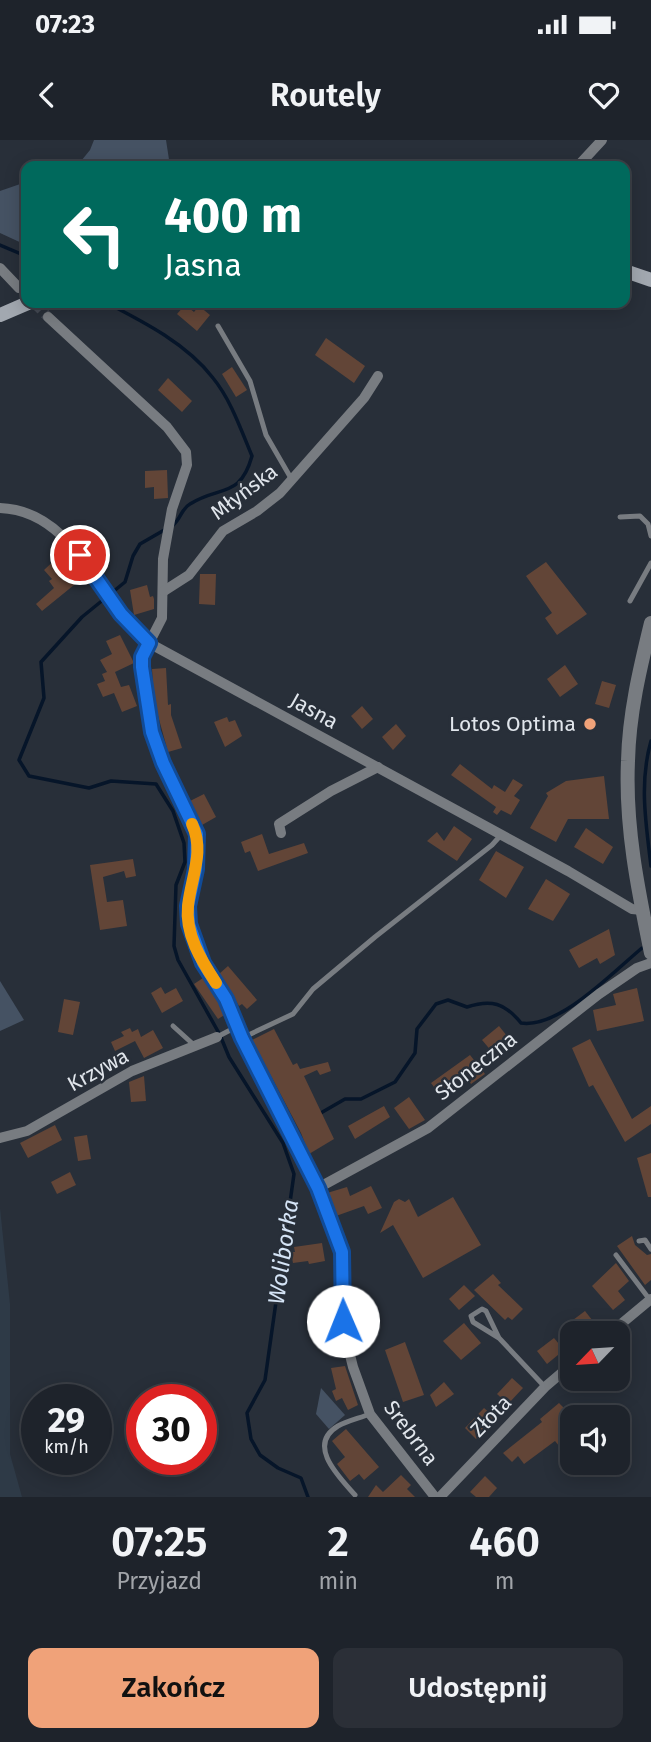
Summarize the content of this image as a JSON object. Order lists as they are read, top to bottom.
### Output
{
  "streets": {
    "street": [
      "Młyńska",
      "Jasna",
      "Słoneczna",
      "Krzywa",
      "Złota",
      "Srebrna"
    ]
  },
  "crossings": [
    ["Jasna", "Srebrna"],
    ["Słoneczna", "Srebrna"],
    ["Złota", "Srebrna"]
  ],
  "water": ["Woliborka"],
  "places": ["Lotos Optima"],
  "north": "bottom left",
  "page": {
    "status": "07:23",
    "header": "Routely",
    "turn": ["400 m", "Jasna"],
    "speed": "29 km/h",
    "limit": "30",
    "eta": [
      "07:25",
      "Przyjazd",
      "2",
      "min",
      "460",
      "m"
    ],
    "buttons": ["Zakończ", "Udostępnij"]
  }
}
